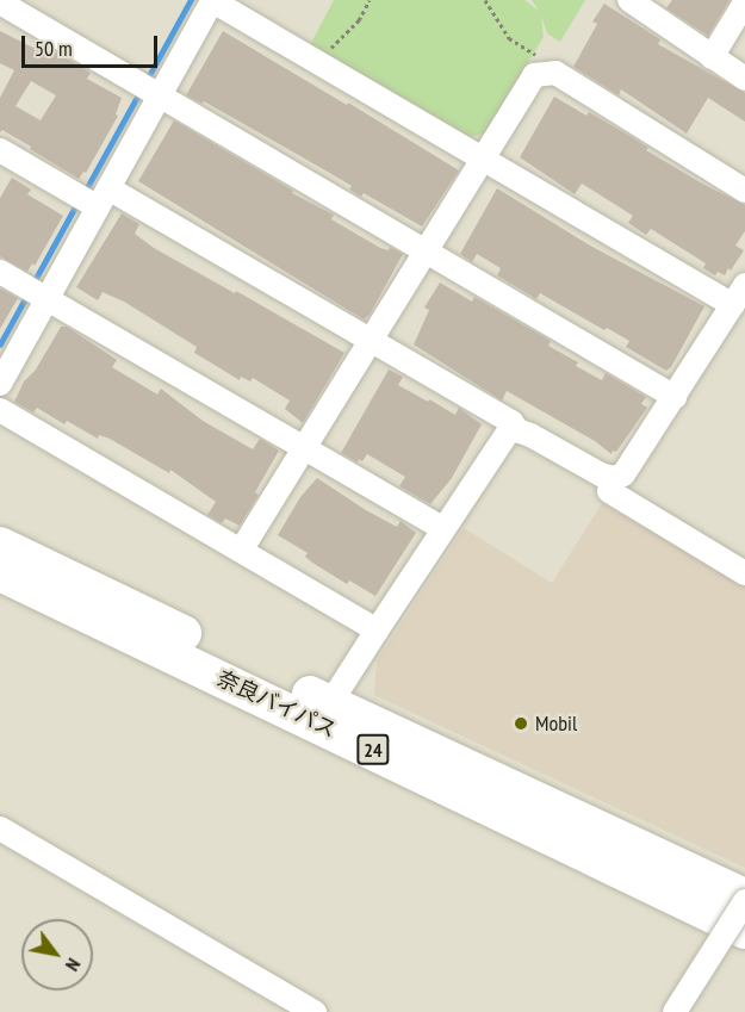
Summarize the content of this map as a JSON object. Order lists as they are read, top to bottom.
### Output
{
  "streets": {
    "highway": ["奈良バイパス", "24"]
  },
  "places": ["Mobil"],
  "scale_bar": "50 m",
  "north": "bottom right"
}
